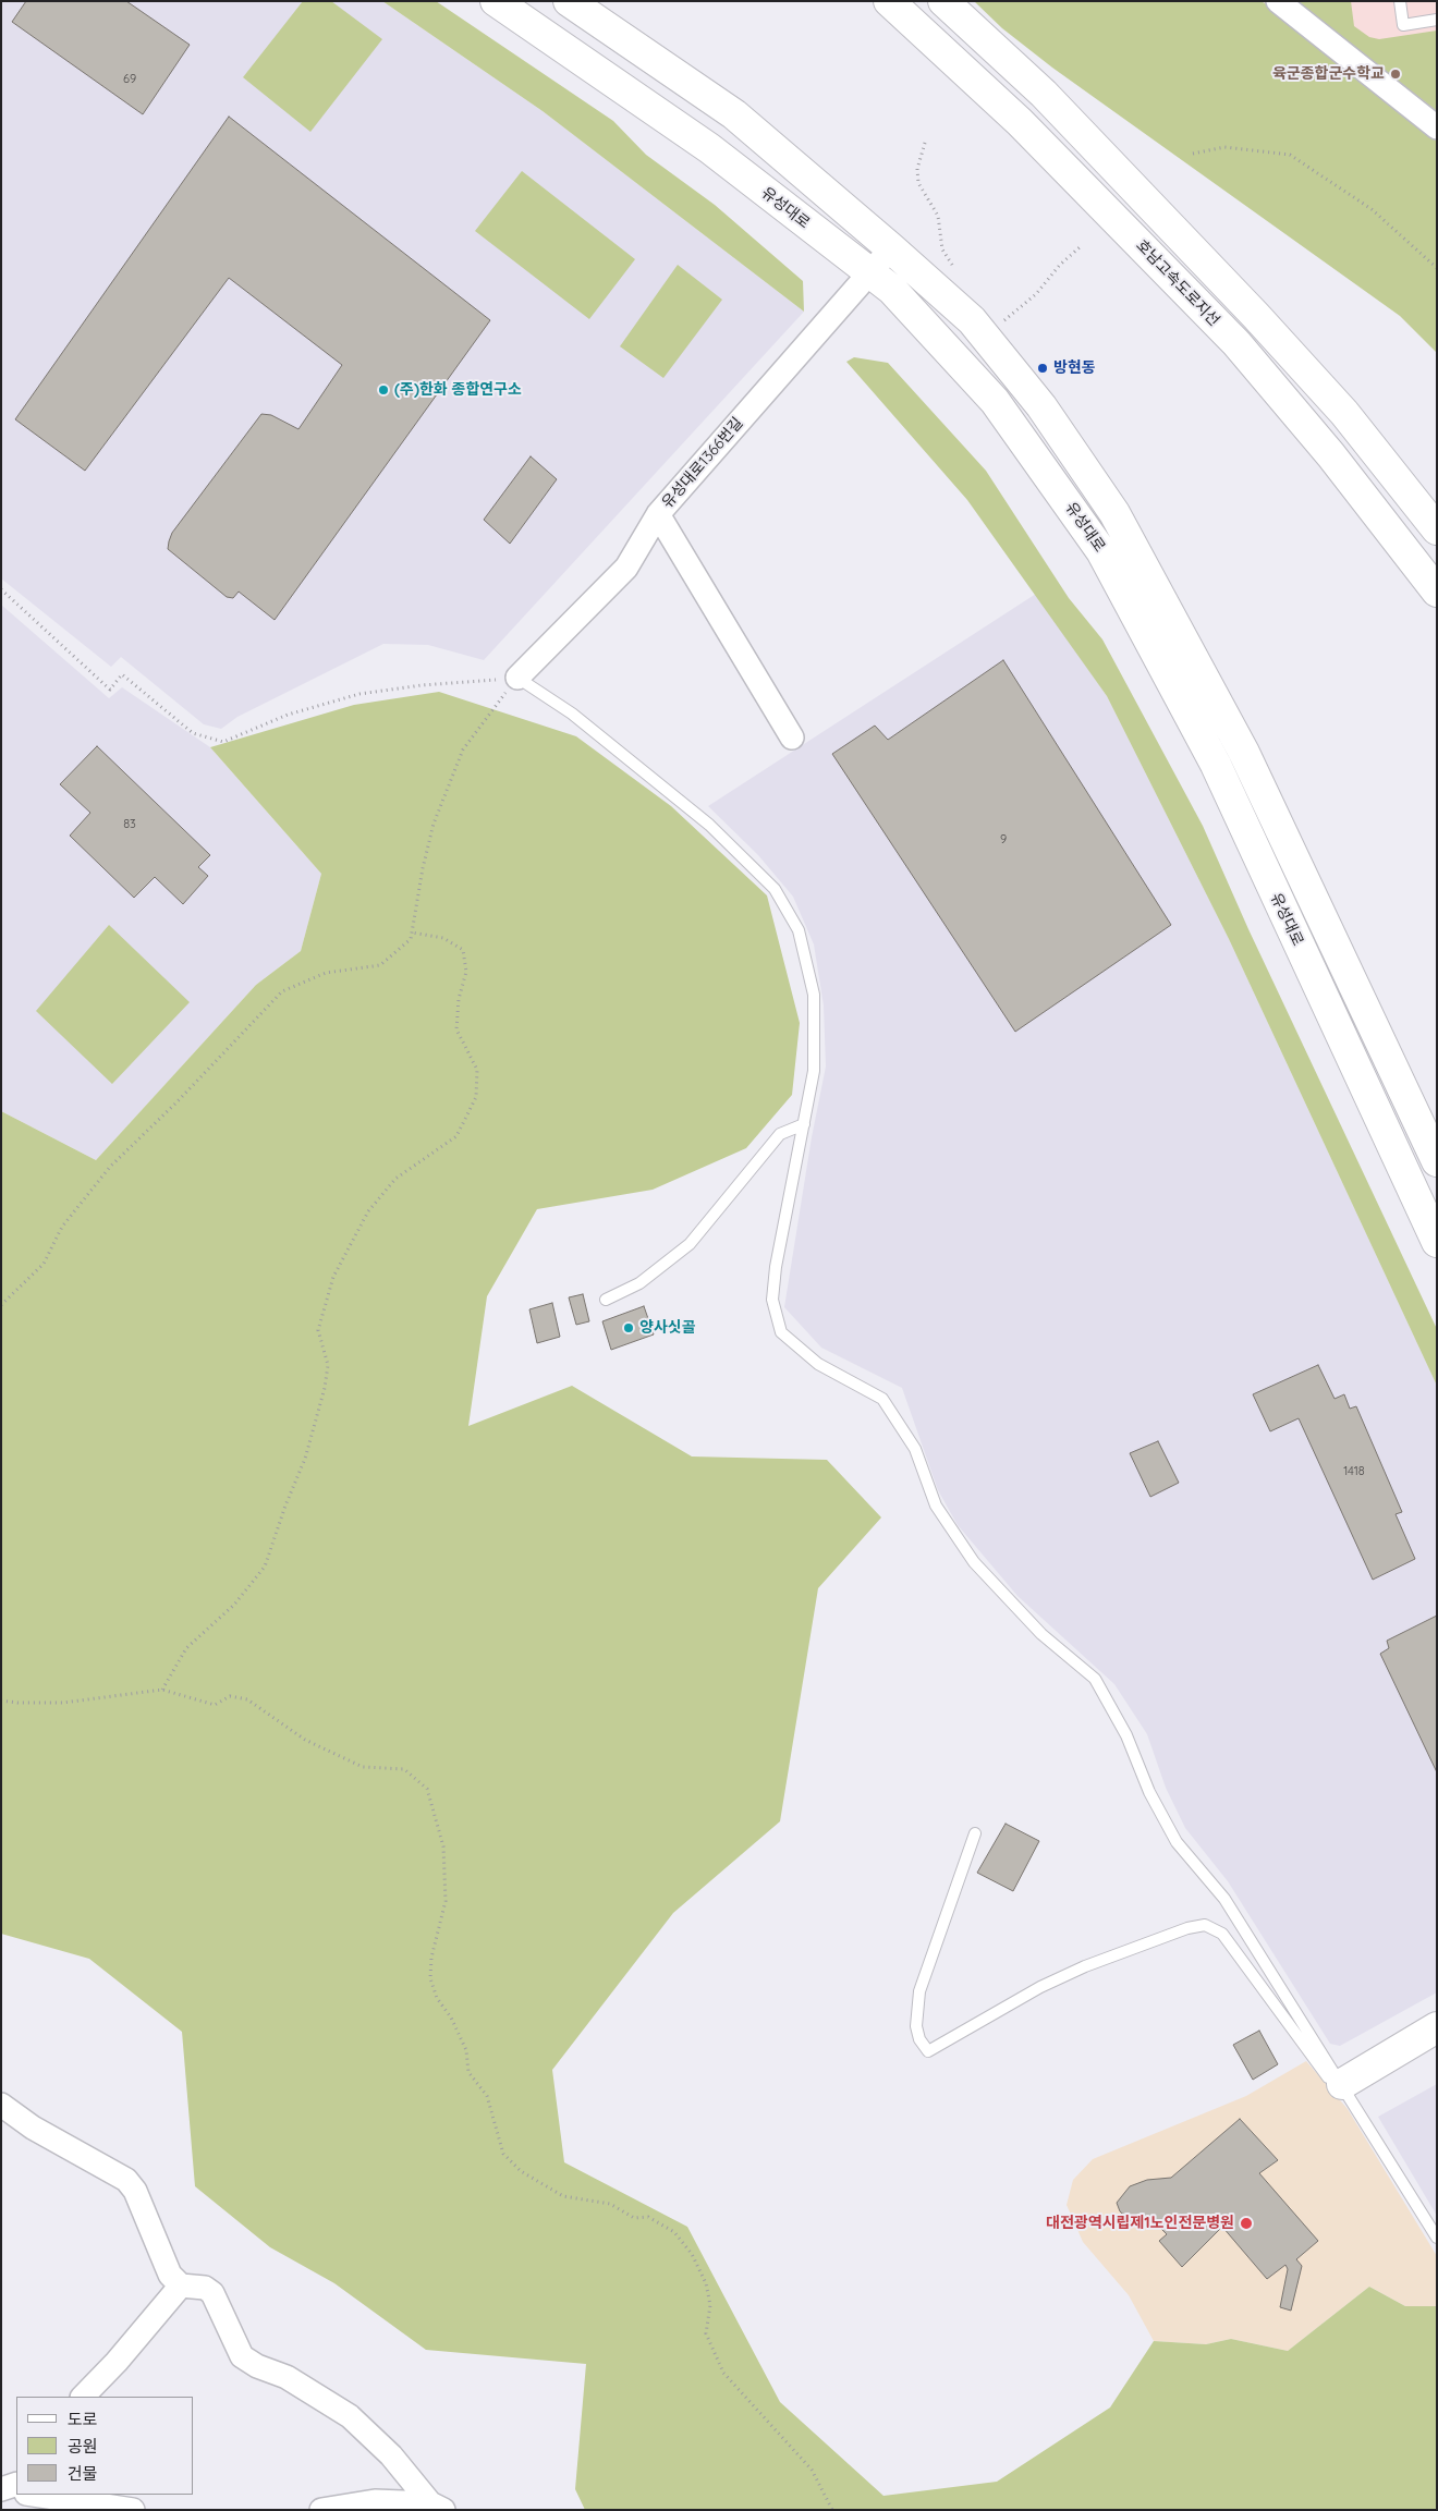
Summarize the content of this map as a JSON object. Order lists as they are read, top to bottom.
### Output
{
  "streets": {
    "main road": ["유성대로", "호남고속도로지선"],
    "street": ["유성대로1366번길"]
  },
  "crossings": [
    ["유성대로", "유성대로1366번길"]
  ],
  "places": [
    "육군종합군수학교",
    "방현동",
    "(주)한화 종합연구소",
    "양사싯골",
    "대전광역시립제1노인전문병원"
  ],
  "house_numbers": [
    "69",
    "83",
    "9",
    "1418"
  ],
  "legend": ["도로", "공원", "건물"]
}
